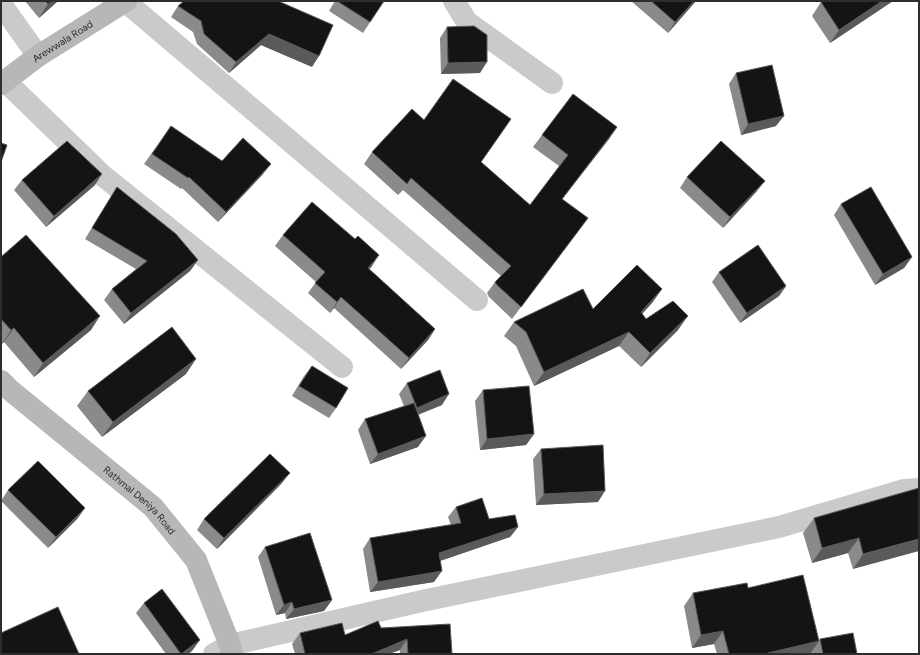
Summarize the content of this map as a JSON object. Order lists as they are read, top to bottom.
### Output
{
  "streets": {
    "street": ["Arewwala Road", "Rathmal Deniya Road"]
  }
}
